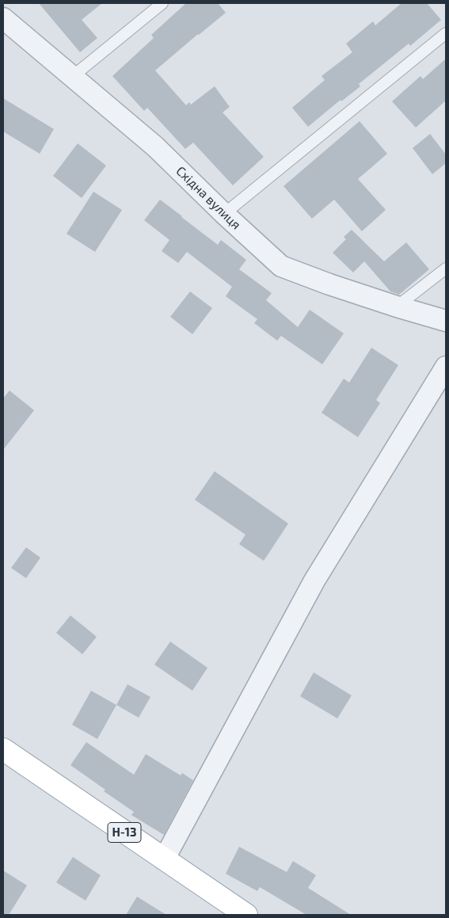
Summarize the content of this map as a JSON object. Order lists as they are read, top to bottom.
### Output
{
  "streets": {
    "main road": ["Н-13"],
    "street": ["Східна вулиця"]
  }
}
